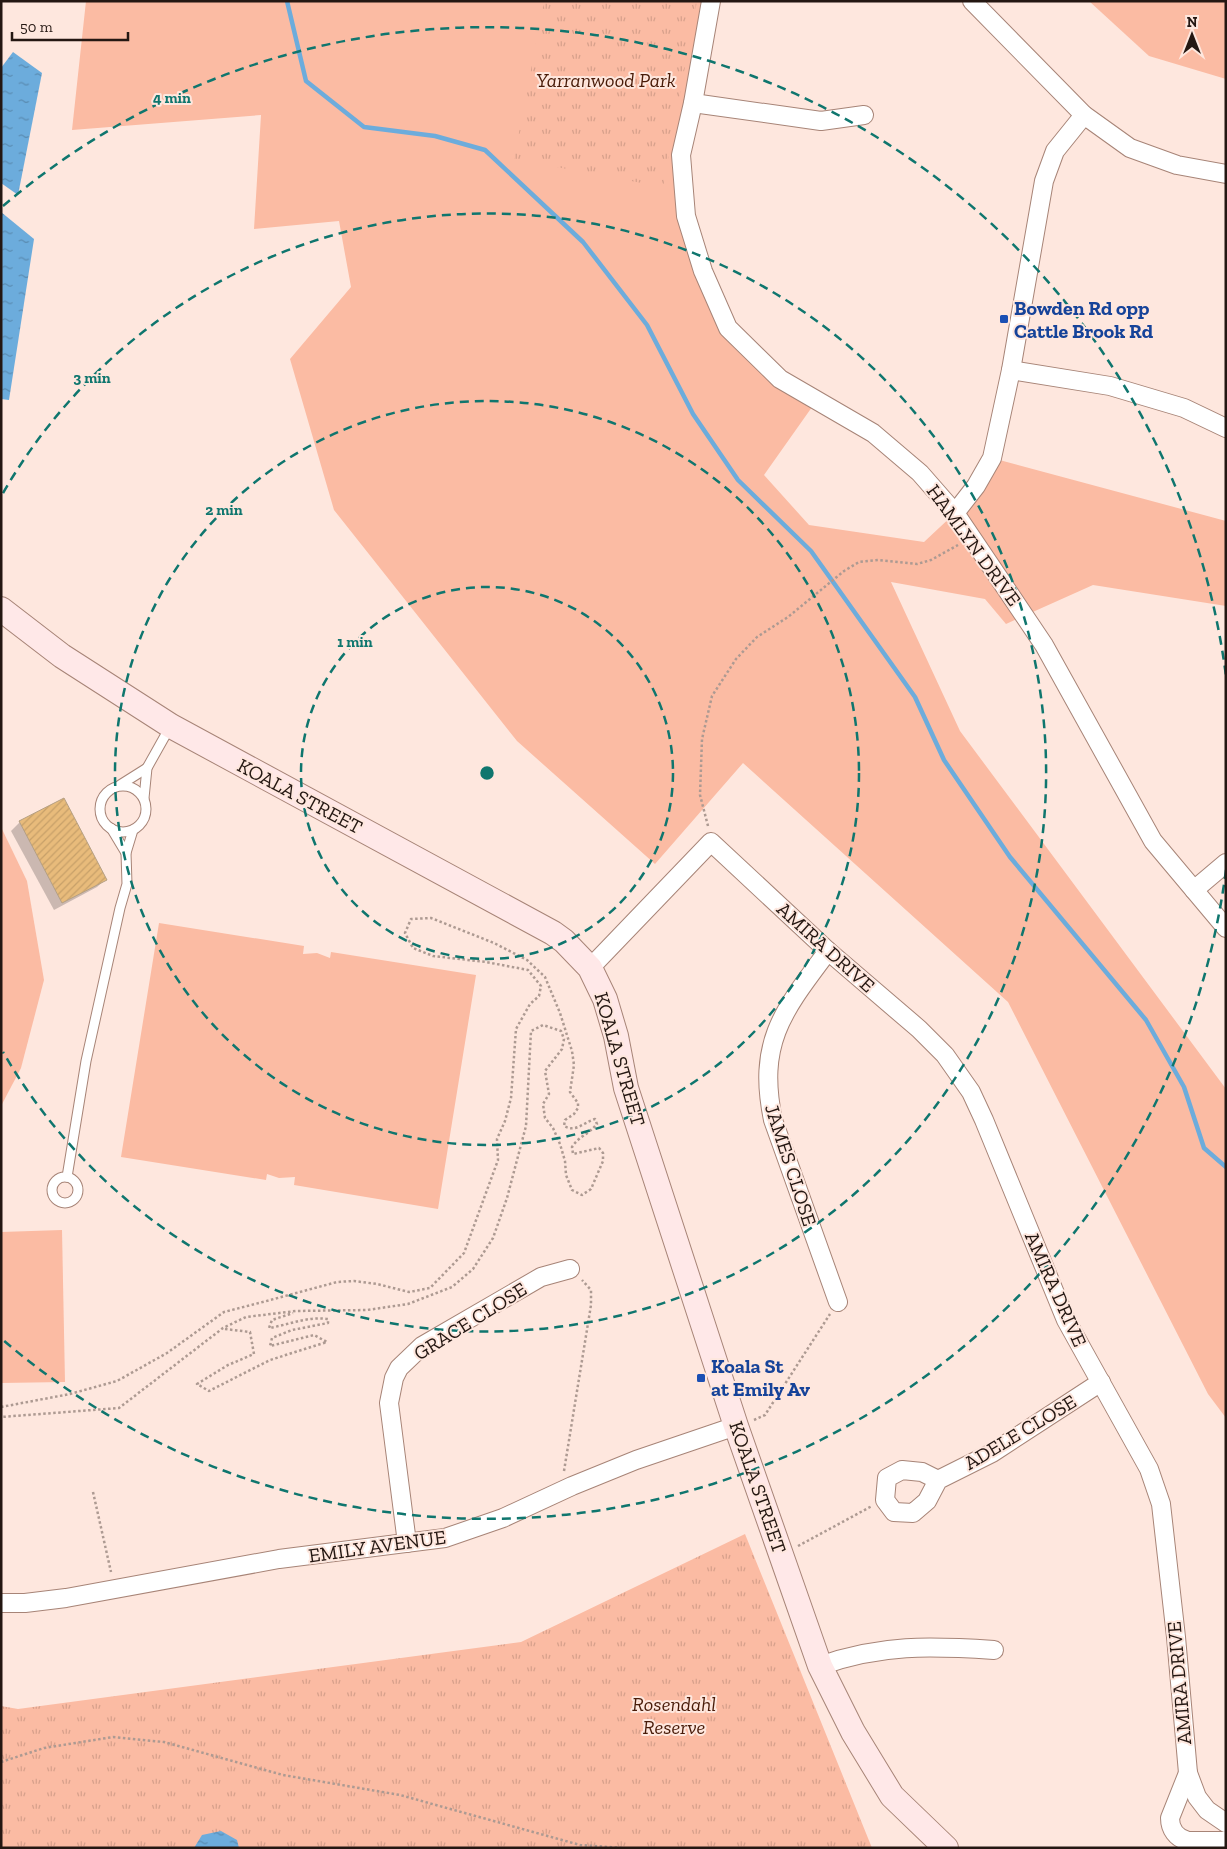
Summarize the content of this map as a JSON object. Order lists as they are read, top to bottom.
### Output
{
  "streets": {
    "street": [
      "HAMLYN DRIVE",
      "KOALA STREET",
      "AMIRA DRIVE",
      "JAMES CLOSE",
      "GRACE CLOSE",
      "ADELE CLOSE",
      "EMILY AVENUE"
    ]
  },
  "crossings": [
    ["KOALA STREET", "EMILY AVENUE"],
    ["AMIRA DRIVE", "JAMES CLOSE"],
    ["AMIRA DRIVE", "ADELE CLOSE"],
    ["GRACE CLOSE", "EMILY AVENUE"]
  ],
  "parks": ["Yarranwood Park", "Rosendahl Reserve"],
  "places": {
    "transit": ["Bowden Rd opp Cattle Brook Rd", "Koala St at Emily Av"]
  },
  "scale_bar": "50 m",
  "north": "top",
  "rings": [
    "4 min",
    "3 min",
    "2 min",
    "1 min"
  ]
}
